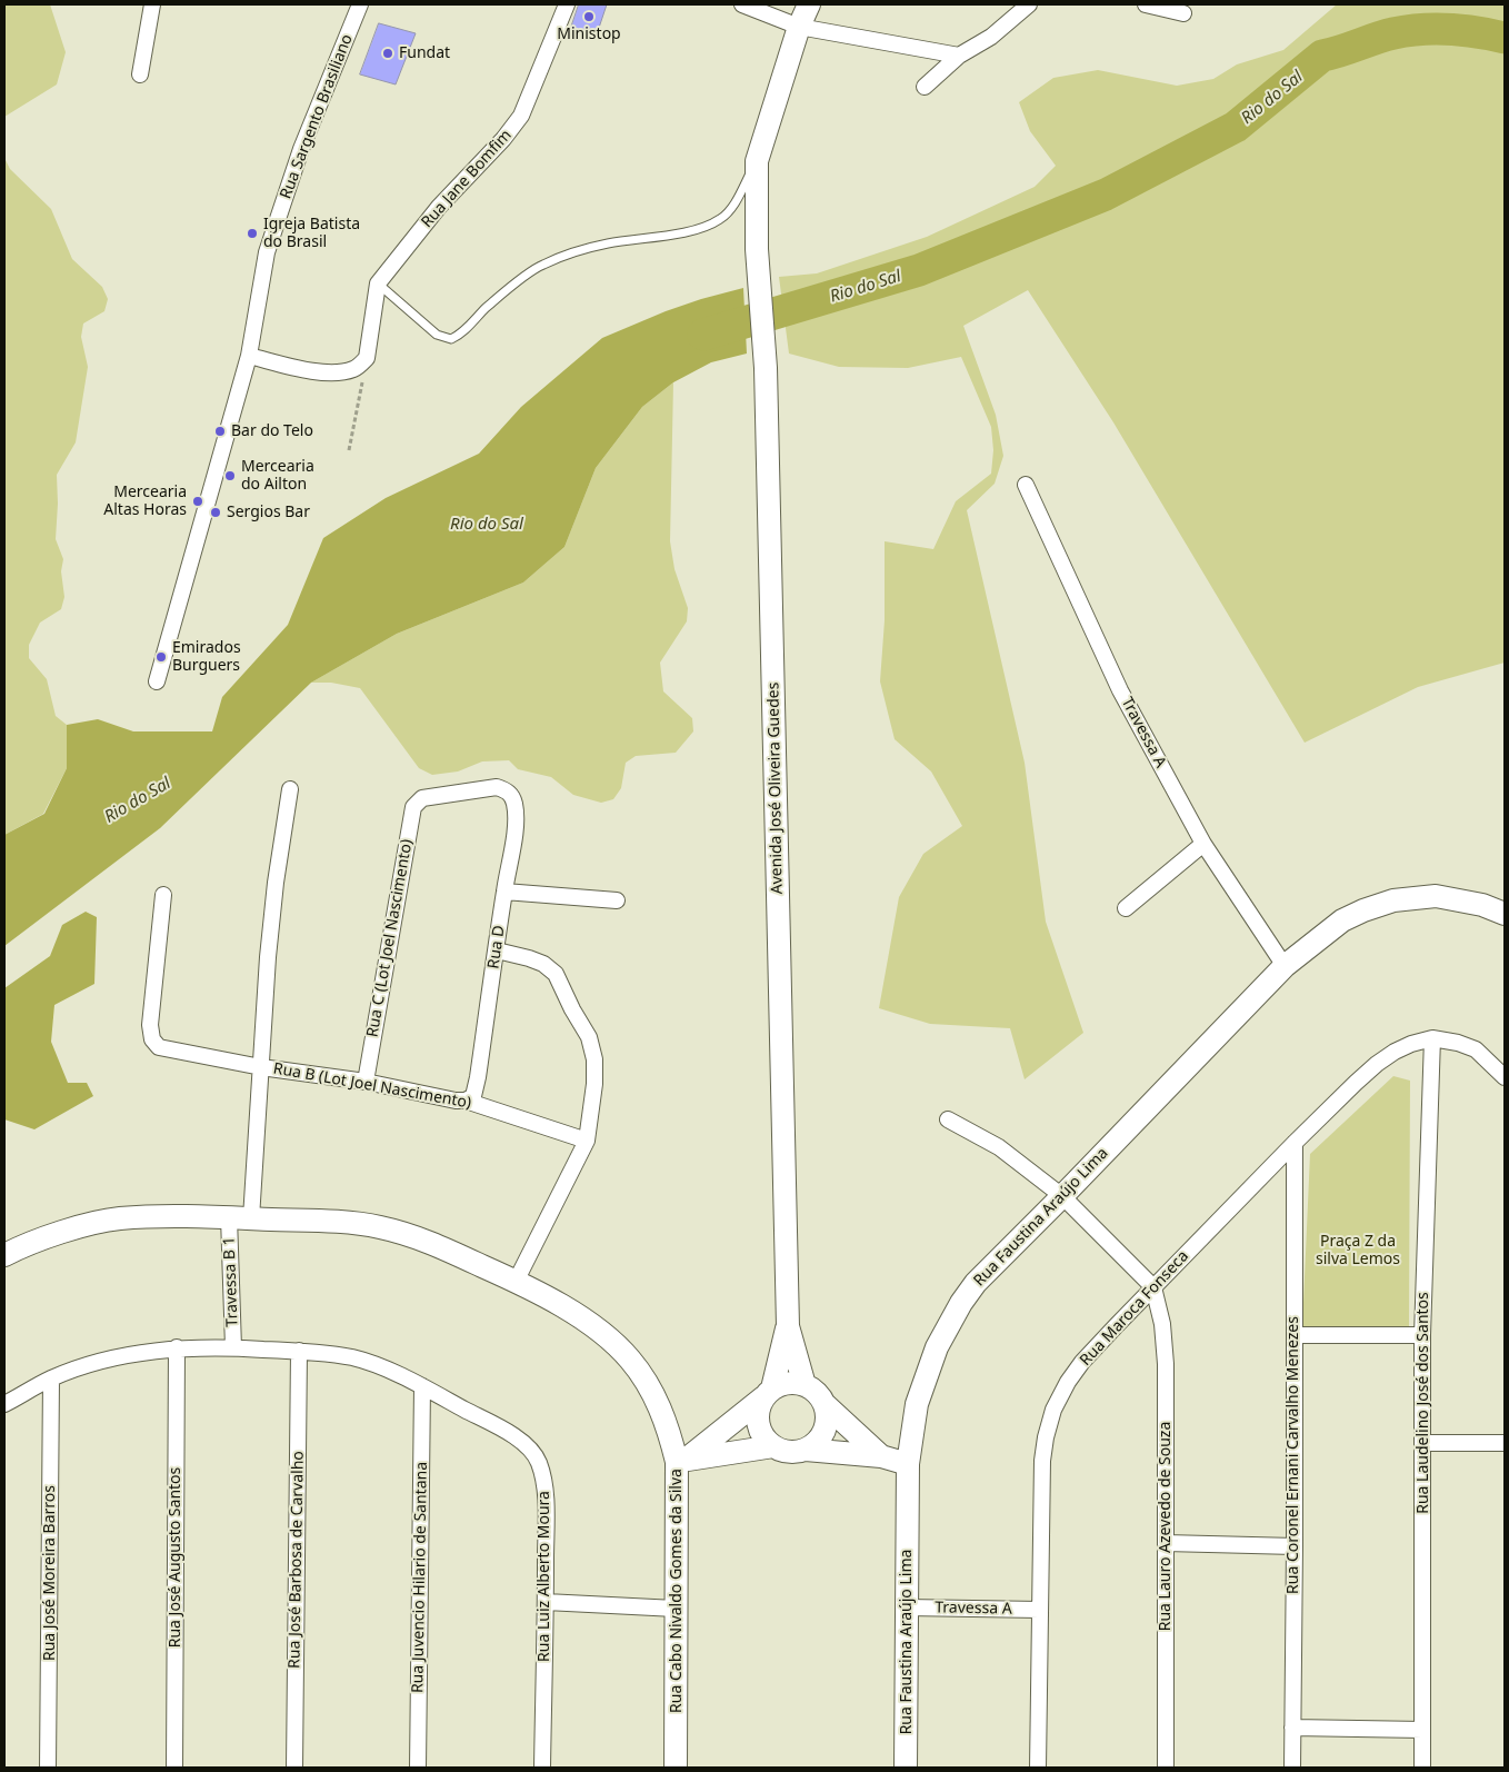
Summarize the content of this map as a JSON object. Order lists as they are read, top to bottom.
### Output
{
  "streets": {
    "street": [
      "Rua Sargento Brasiliano",
      "Rua Jane Bomfim",
      "Travessa A",
      "Avenida José Oliveira Guedes",
      "Rua C (Lot Joel Nascimento)",
      "Rua D",
      "Rua B (Lot Joel Nascimento)",
      "Rua Faustina Araújo Lima",
      "Travessa B 1",
      "Rua Maroca Fonseca",
      "Rua Laudelino José dos Santos",
      "Rua Coronel Ernani Carvalho Menezes",
      "Rua Lauro Azevedo de Souza",
      "Rua José Augusto Santos",
      "Rua José Barbosa de Carvalho",
      "Rua José Moreira Barros",
      "Rua Luiz Alberto Moura",
      "Rua Juvencio Hilario de Santana",
      "Rua Cabo Nivaldo Gomes da Silva"
    ]
  },
  "crossings": [
    ["Travessa A", "Rua Faustina Araújo Lima"],
    ["Travessa A", "Rua Maroca Fonseca"],
    ["Rua C (Lot Joel Nascimento)", "Rua D"],
    ["Rua C (Lot Joel Nascimento)", "Rua B (Lot Joel Nascimento)"],
    ["Rua D", "Rua B (Lot Joel Nascimento)"],
    ["Travessa B 1", "Rua Luiz Alberto Moura"],
    ["Travessa B 1", "Rua Cabo Nivaldo Gomes da Silva"],
    ["Rua Maroca Fonseca", "Rua Laudelino José dos Santos"],
    ["Rua Maroca Fonseca", "Rua Coronel Ernani Carvalho Menezes"],
    ["Rua Maroca Fonseca", "Rua Lauro Azevedo de Souza"],
    ["Rua José Augusto Santos", "Rua Luiz Alberto Moura"],
    ["Rua José Barbosa de Carvalho", "Rua Luiz Alberto Moura"],
    ["Rua José Moreira Barros", "Rua Luiz Alberto Moura"],
    ["Rua Luiz Alberto Moura", "Rua Juvencio Hilario de Santana"]
  ],
  "water": ["Rio do Sal"],
  "parks": ["Praça Z da silva Lemos"],
  "places": [
    "Ministop",
    "Fundat",
    "Igreja Batista do Brasil",
    "Bar do Telo",
    "Mercearia do Ailton",
    "Mercearia Altas Horas",
    "Sergios Bar",
    "Emirados Burguers"
  ]
}
